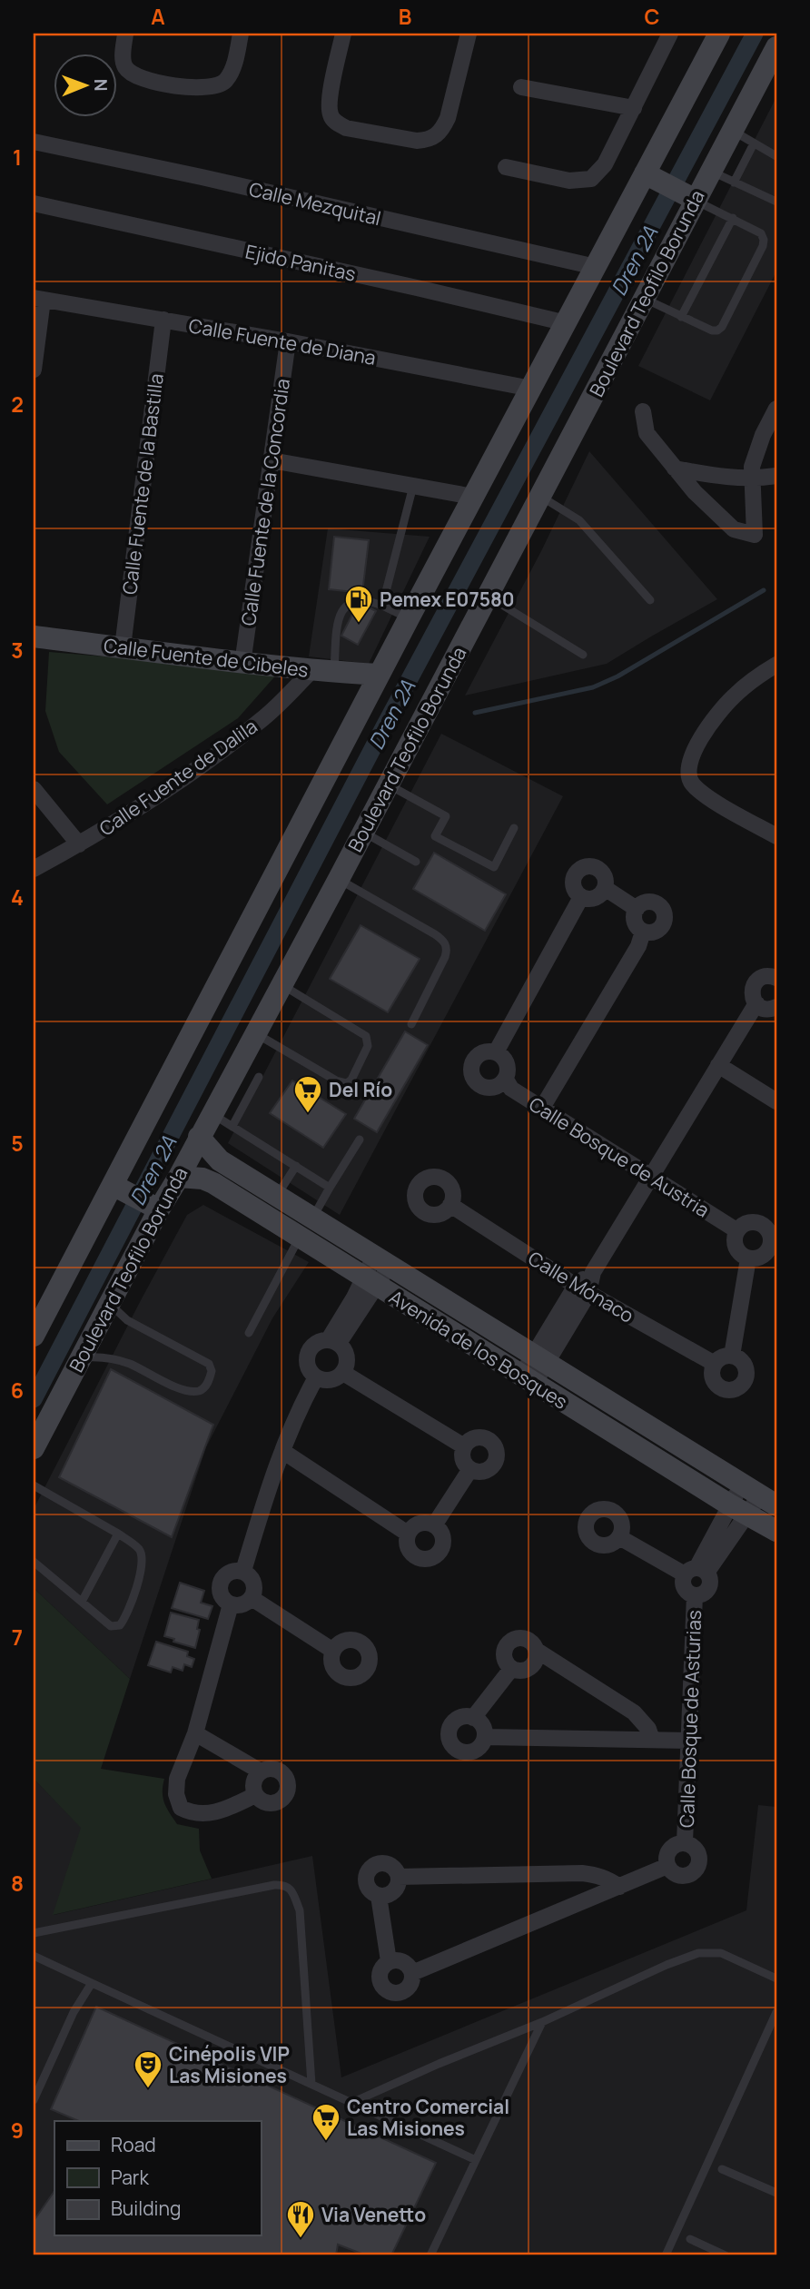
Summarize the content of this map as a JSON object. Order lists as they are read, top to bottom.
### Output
{
  "streets": {
    "main road": ["Boulevard Teofilo Borunda", "Calle Fuente de Cibeles", "Avenida de los Bosques"],
    "street": [
      "Calle Mezquital",
      "Ejido Panitas",
      "Calle Fuente de Diana",
      "Calle Fuente de la Bastilla",
      "Calle Fuente de la Concordia",
      "Calle Fuente de Dalila",
      "Calle Bosque de Austria",
      "Calle Mónaco",
      "Calle Bosque de Asturias"
    ]
  },
  "crossings": [
    ["Boulevard Teofilo Borunda", "Avenida de los Bosques"],
    ["Calle Fuente de Diana", "Calle Fuente de la Bastilla"],
    ["Calle Fuente de Diana", "Calle Fuente de la Concordia"],
    ["Calle Fuente de la Bastilla", "Calle Fuente de Cibeles"],
    ["Calle Fuente de la Concordia", "Calle Fuente de Cibeles"],
    ["Calle Fuente de Cibeles", "Calle Fuente de Dalila"]
  ],
  "water": ["Dren 2A"],
  "places": {
    "fuel station": ["Pemex E07580"],
    "supermarket": ["Del Río", "Centro Comercial Las Misiones"],
    "theatre": ["Cinépolis VIP Las Misiones"],
    "restaurant": ["Via Venetto"]
  },
  "legend": ["Road", "Park", "Building"],
  "north": "right",
  "grid": {
    "columns": ["A", "B", "C"],
    "rows": [
      "1",
      "2",
      "3",
      "4",
      "5",
      "6",
      "7",
      "8",
      "9"
    ]
  }
}
